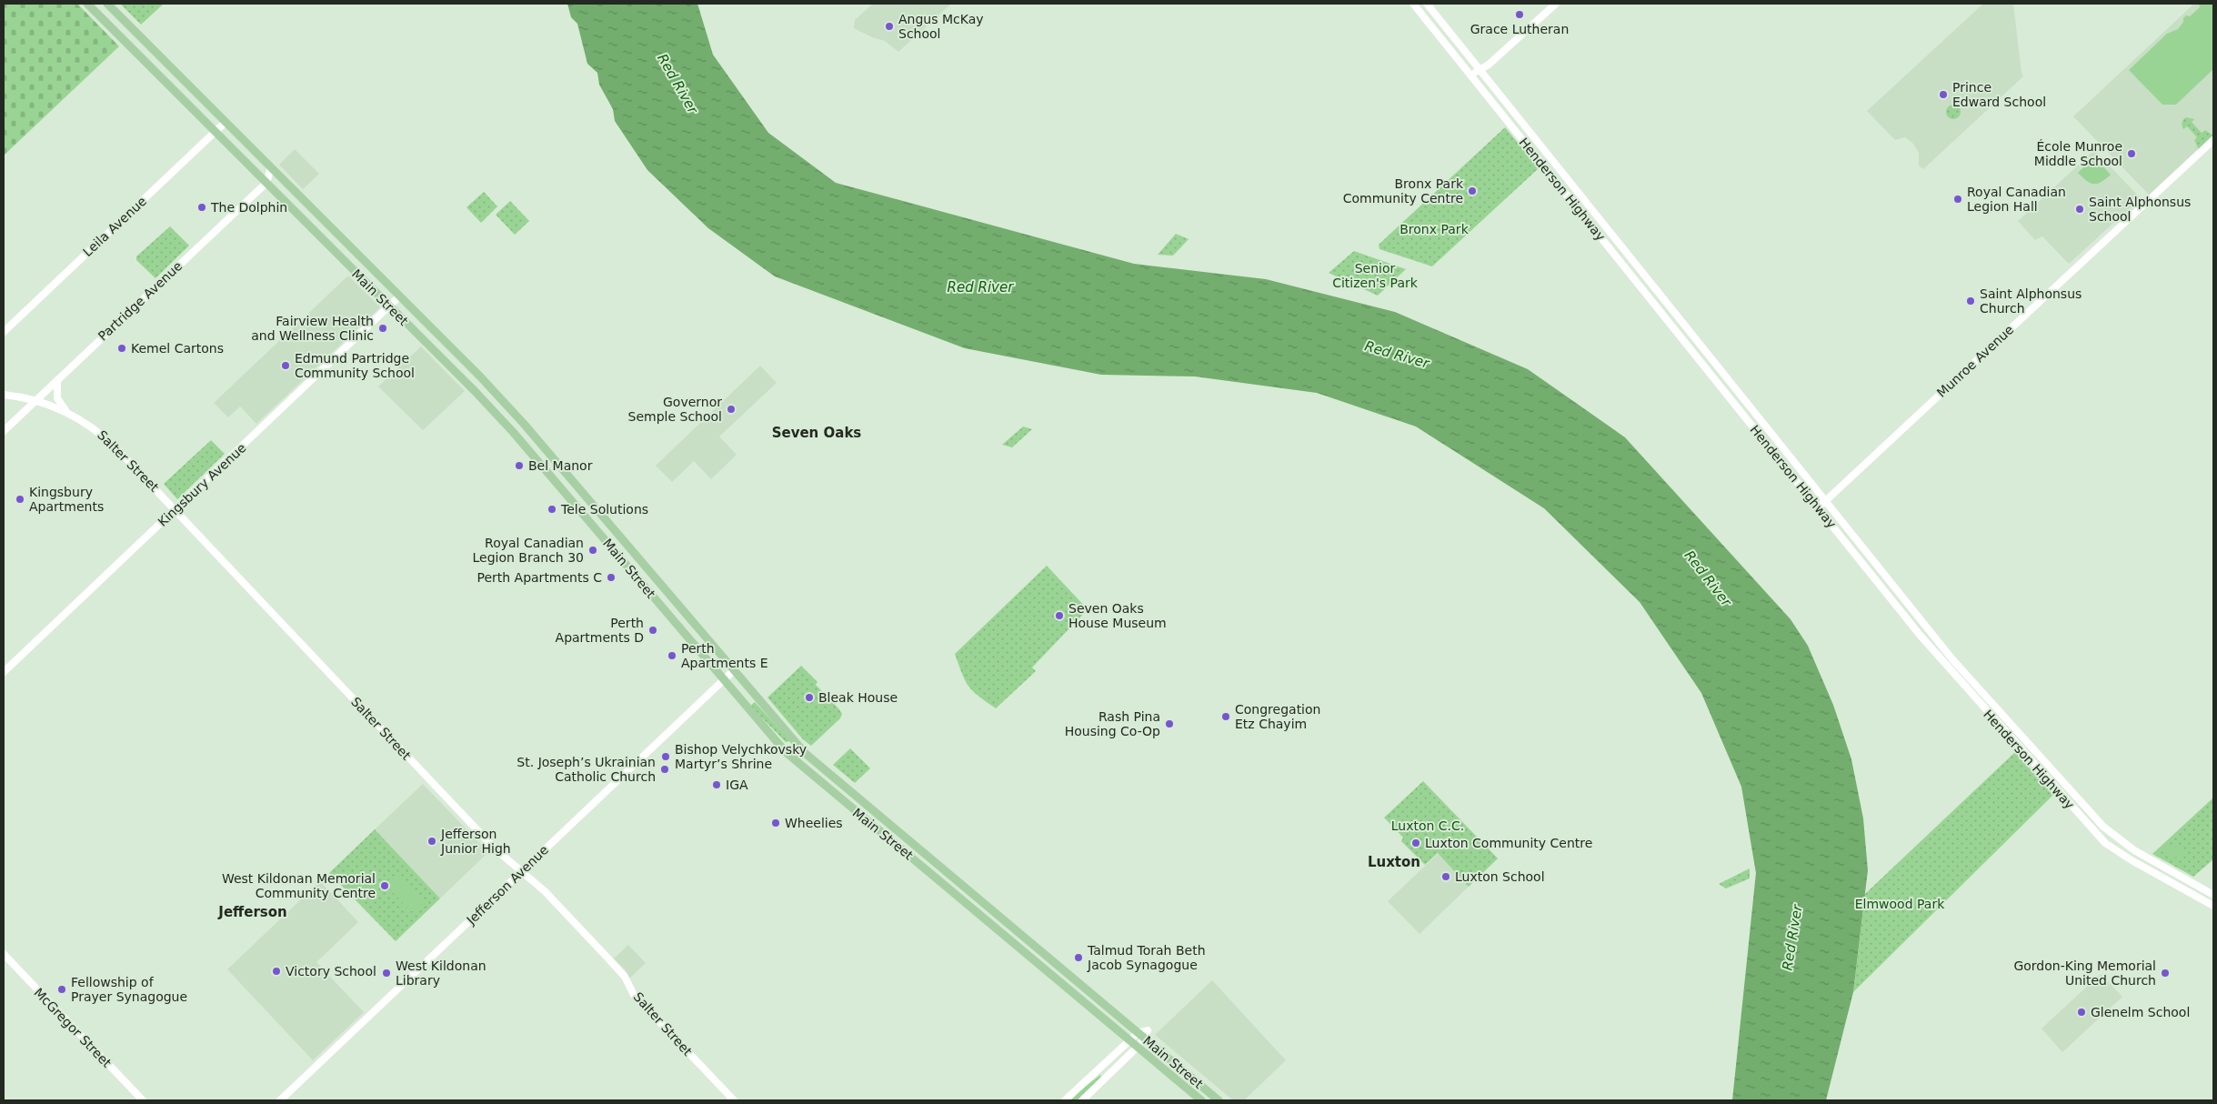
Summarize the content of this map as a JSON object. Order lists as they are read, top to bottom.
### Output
{
  "streets": {
    "main road": [
      "Henderson Highway",
      "Leila Avenue",
      "Main Street",
      "Partridge Avenue",
      "Munroe Avenue",
      "Salter Street",
      "Kingsbury Avenue",
      "Jefferson Avenue",
      "McGregor Street"
    ]
  },
  "crossings": [
    ["Henderson Highway", "Munroe Avenue"],
    ["Leila Avenue", "Main Street"],
    ["Main Street", "Partridge Avenue"],
    ["Main Street", "Kingsbury Avenue"],
    ["Main Street", "Jefferson Avenue"],
    ["Partridge Avenue", "Salter Street"],
    ["Salter Street", "Kingsbury Avenue"],
    ["Salter Street", "Jefferson Avenue"]
  ],
  "districts": ["Seven Oaks", "Luxton", "Jefferson"],
  "water": ["Red River"],
  "parks": [
    "Bronx Park",
    "Senior Citizen's Park",
    "Luxton C.C.",
    "Elmwood Park"
  ],
  "places": [
    "Grace Lutheran",
    "Angus McKay School",
    "Prince Edward School",
    "École Munroe Middle School",
    "Bronx Park Community Centre",
    "Royal Canadian Legion Hall",
    "The Dolphin",
    "Saint Alphonsus School",
    "Saint Alphonsus Church",
    "Fairview Health and Wellness Clinic",
    "Kemel Cartons",
    "Edmund Partridge Community School",
    "Governor Semple School",
    "Bel Manor",
    "Kingsbury Apartments",
    "Tele Solutions",
    "Royal Canadian Legion Branch 30",
    "Perth Apartments C",
    "Seven Oaks House Museum",
    "Perth Apartments D",
    "Perth Apartments E",
    "Bleak House",
    "Congregation Etz Chayim",
    "Rash Pina Housing Co-Op",
    "Bishop Velychkovsky Martyr’s Shrine",
    "St. Joseph’s Ukrainian Catholic Church",
    "IGA",
    "Wheelies",
    "Jefferson Junior High",
    "Luxton Community Centre",
    "Luxton School",
    "West Kildonan Memorial Community Centre",
    "Talmud Torah Beth Jacob Synagogue",
    "Victory School",
    "West Kildonan Library",
    "Gordon-King Memorial United Church",
    "Fellowship of Prayer Synagogue",
    "Glenelm School"
  ]
}
